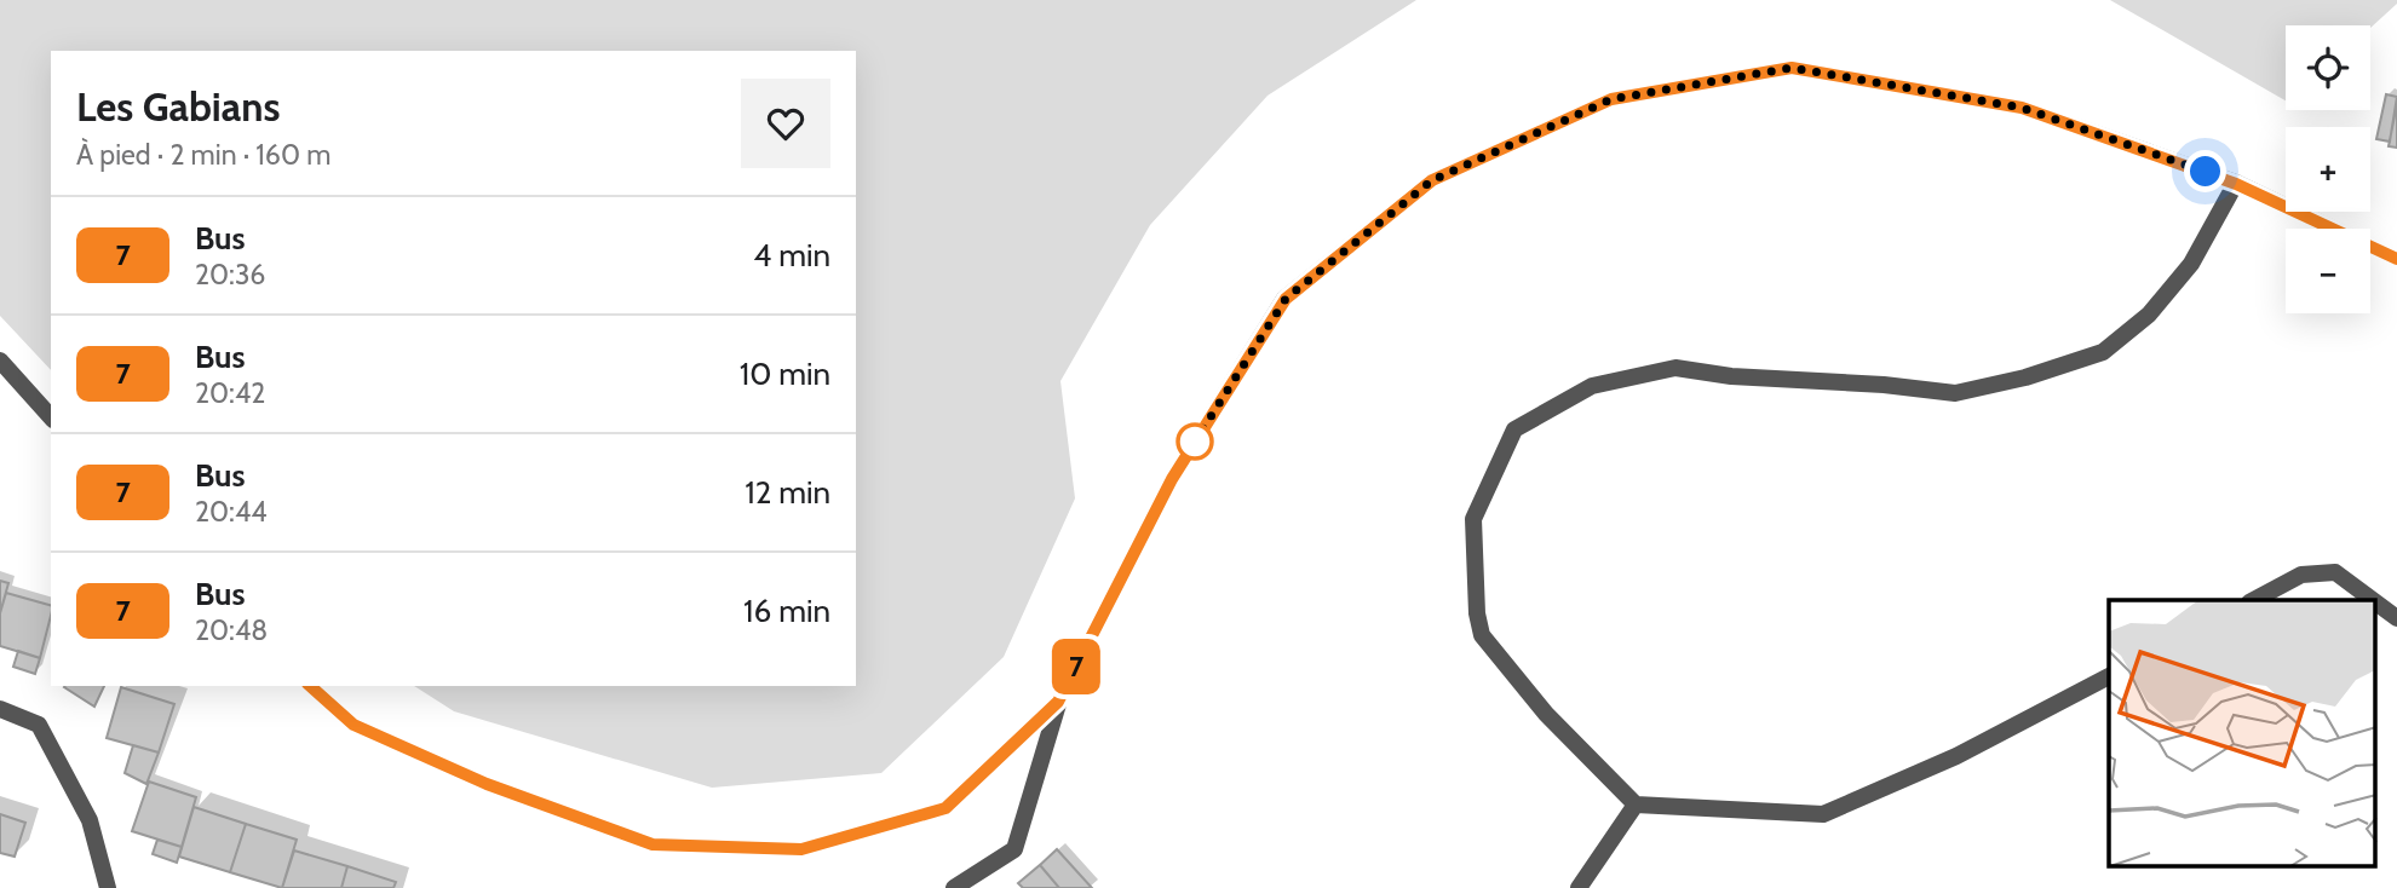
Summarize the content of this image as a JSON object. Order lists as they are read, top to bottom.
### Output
{
  "lines": ["bus line 7"],
  "page": {
    "on_map": "7",
    "map_buttons": ["+", "−"],
    "heading": ["Les Gabians", "À pied · 2 min · 160 m"],
    "list": [
      {
        "mark": "7",
        "name": "Bus",
        "note": "20:36",
        "value": "4 min"
      },
      {
        "mark": "7",
        "name": "Bus",
        "note": "20:42",
        "value": "10 min"
      },
      {
        "mark": "7",
        "name": "Bus",
        "note": "20:44",
        "value": "12 min"
      },
      {
        "mark": "7",
        "name": "Bus",
        "note": "20:48",
        "value": "16 min"
      }
    ]
  }
}
